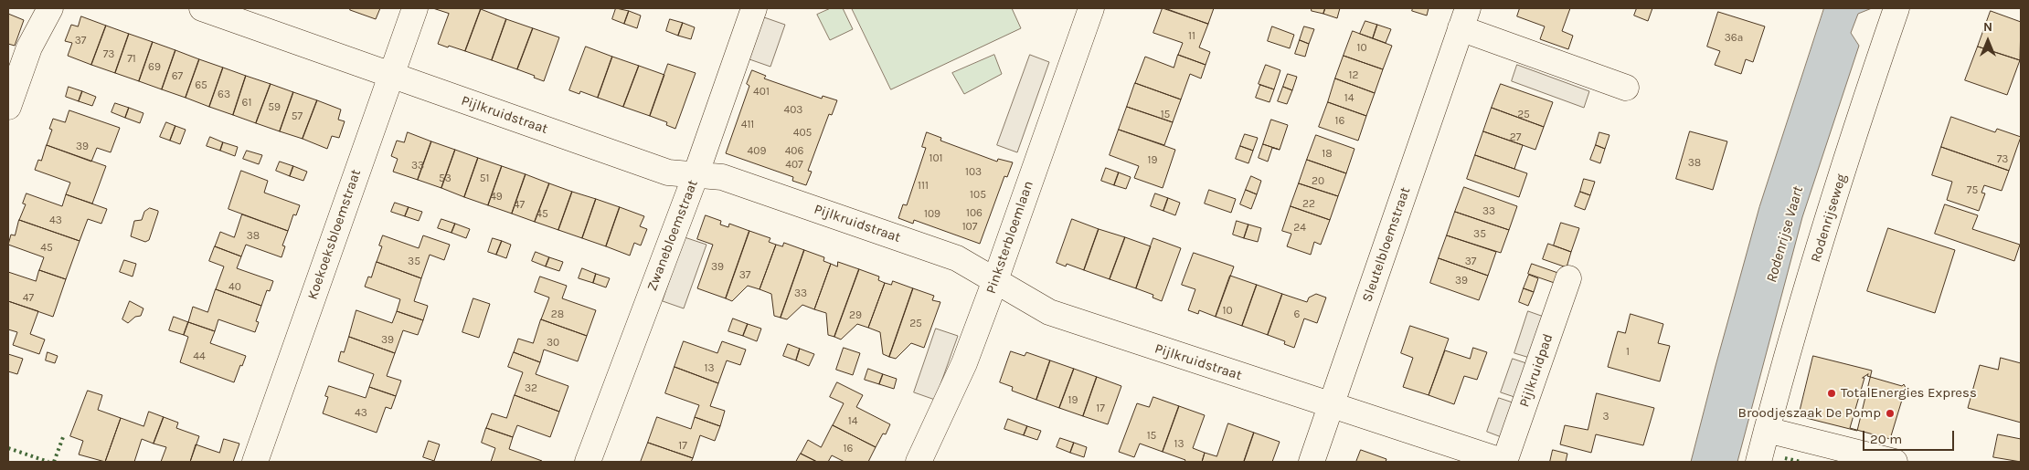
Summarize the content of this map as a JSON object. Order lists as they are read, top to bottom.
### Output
{
  "streets": {
    "street": [
      "Pijlkruidstraat",
      "Rodenrijseweg",
      "Koekoeksbloemstraat",
      "Zwanebloemstraat",
      "Pinksterbloemlaan",
      "Sleutelbloemstraat",
      "Pijlkruidpad"
    ]
  },
  "crossings": [
    ["Pijlkruidstraat", "Koekoeksbloemstraat"],
    ["Pijlkruidstraat", "Zwanebloemstraat"],
    ["Pijlkruidstraat", "Pinksterbloemlaan"],
    ["Pijlkruidstraat", "Sleutelbloemstraat"],
    ["Pijlkruidstraat", "Pijlkruidpad"]
  ],
  "water": ["Rodenrijse Vaart"],
  "places": ["TotalEnergies Express", "Broodjeszaak De Pomp"],
  "house_numbers": [
    "11",
    "36a",
    "37",
    "10",
    "73",
    "71",
    "69",
    "12",
    "67",
    "65",
    "401",
    "63",
    "14",
    "61",
    "59",
    "403",
    "15",
    "25",
    "57",
    "16",
    "411",
    "405",
    "27",
    "39",
    "409",
    "406",
    "18",
    "101",
    "73",
    "19",
    "38",
    "407",
    "33",
    "103",
    "53",
    "51",
    "20",
    "111",
    "75",
    "105",
    "49",
    "22",
    "47",
    "33",
    "106",
    "45",
    "109",
    "43",
    "107",
    "24",
    "35",
    "38",
    "45",
    "35",
    "37",
    "39",
    "37",
    "39",
    "40",
    "33",
    "47",
    "10",
    "28",
    "6",
    "29",
    "25",
    "39",
    "30",
    "1",
    "44",
    "13",
    "32",
    "19",
    "17",
    "43",
    "3",
    "14",
    "15",
    "13",
    "17",
    "16"
  ],
  "scale_bar": "20 m",
  "north": "top"
}
